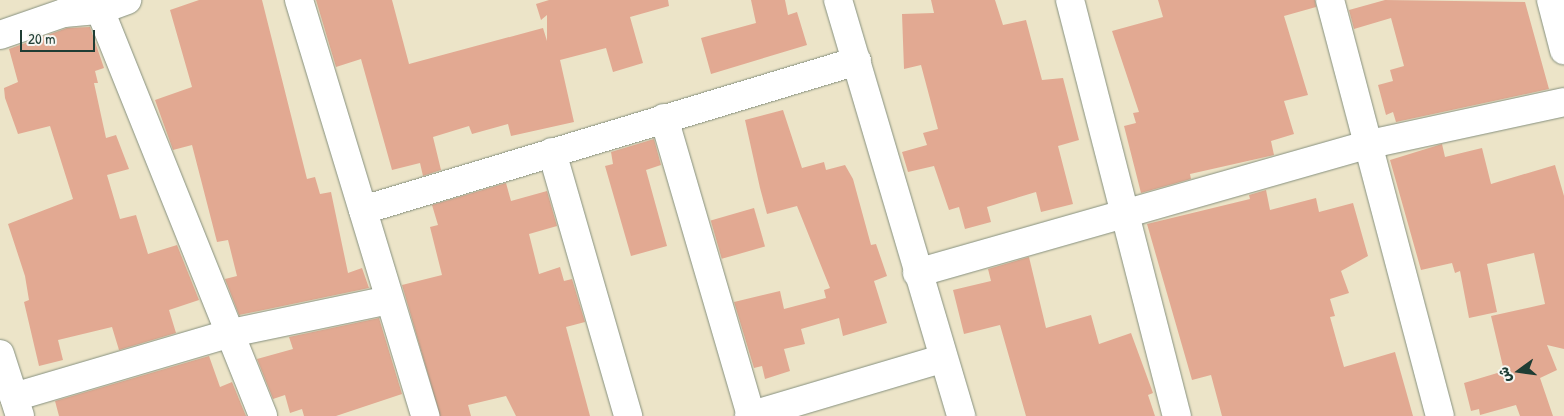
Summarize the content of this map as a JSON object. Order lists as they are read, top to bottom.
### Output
{
  "scale_bar": "20 m",
  "north": "left"
}
